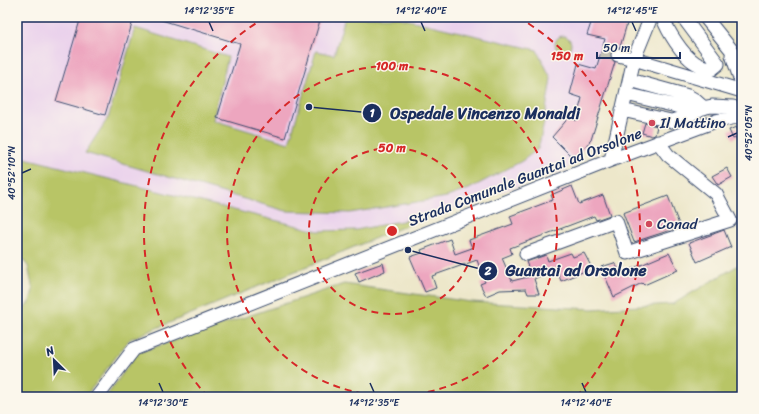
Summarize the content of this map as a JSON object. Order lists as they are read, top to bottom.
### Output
{
  "streets": {
    "street": ["Strada Comunale Guantai ad Orsolone"]
  },
  "places": [
    "Ospedale Vincenzo Monaldi",
    "Il Mattino",
    "Conad",
    "Guantai ad Orsolone"
  ],
  "scale_bar": "50 m",
  "north": "top left",
  "coordinates": [
    "14°12'35\"E",
    "14°12'40\"E",
    "14°12'45\"E",
    "40°52'05\"N",
    "40°52'10\"N",
    "14°12'30\"E"
  ],
  "rings": ["150 m", "100 m", "50 m"]
}
